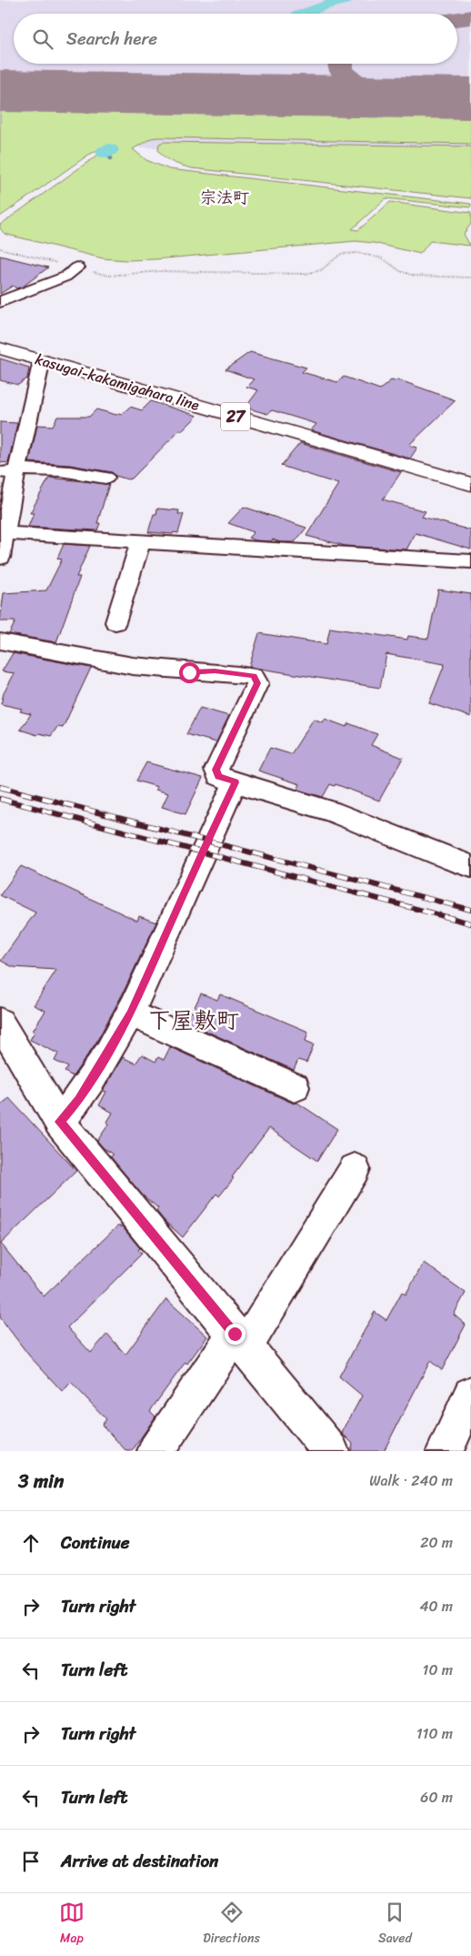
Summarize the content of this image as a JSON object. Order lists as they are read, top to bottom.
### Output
{
  "streets": {
    "main road": ["kasugai-kakamigahara line", "27"]
  },
  "districts": ["宗法町", "下屋敷町"],
  "page": {
    "search": "Search here",
    "heading": ["3 min", "Walk · 240 m"],
    "list": [
      ["Continue", "20 m"],
      ["Turn right", "40 m"],
      ["Turn left", "10 m"],
      ["Turn right", "110 m"],
      ["Turn left", "60 m"],
      "Arrive at destination"
    ],
    "nav": ["Map", "Directions", "Saved"]
  }
}
